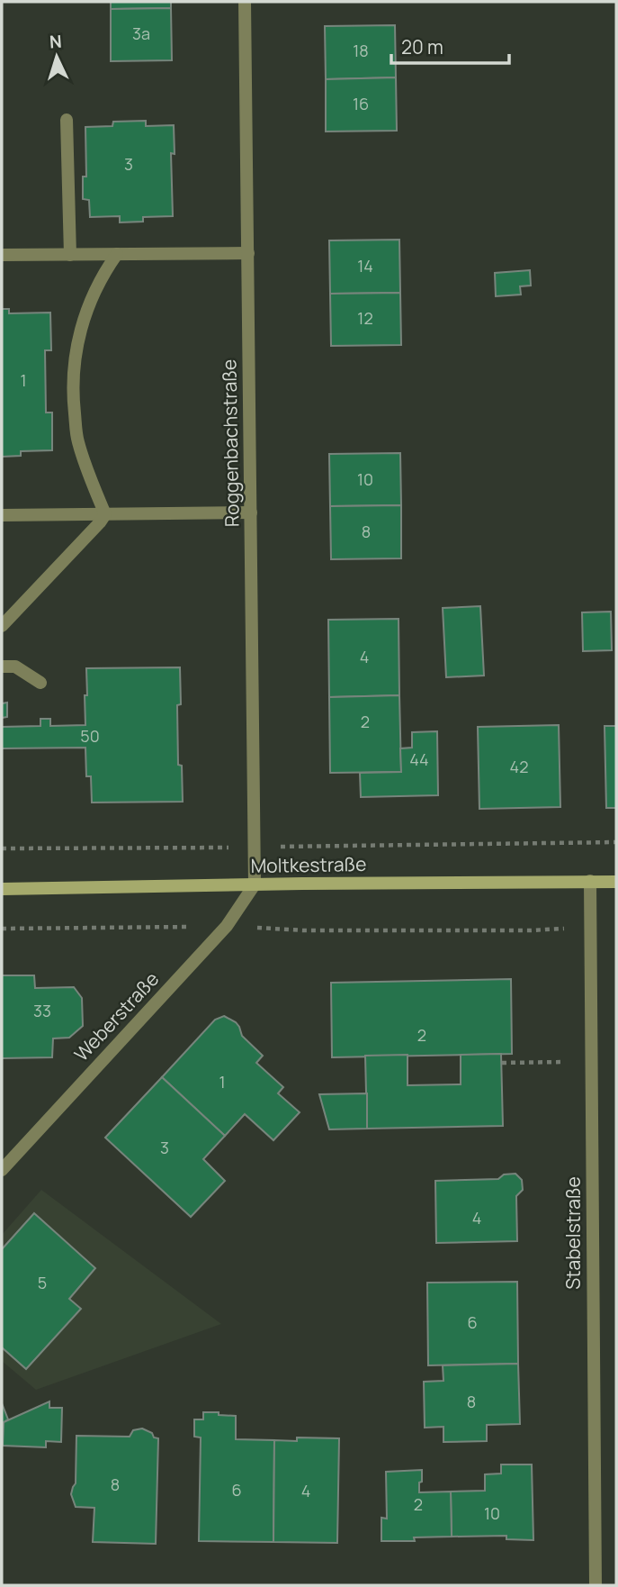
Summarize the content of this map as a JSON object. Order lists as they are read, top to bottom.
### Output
{
  "streets": {
    "main road": ["Moltkestraße"],
    "street": ["Roggenbachstraße", "Weberstraße", "Stabelstraße"]
  },
  "crossings": [
    ["Roggenbachstraße", "Moltkestraße"],
    ["Roggenbachstraße", "Weberstraße"],
    ["Moltkestraße", "Weberstraße"],
    ["Moltkestraße", "Stabelstraße"]
  ],
  "house_numbers": [
    "3a",
    "18",
    "16",
    "3",
    "14",
    "12",
    "1",
    "10",
    "8",
    "4",
    "2",
    "50",
    "44",
    "42",
    "33",
    "2",
    "1",
    "3",
    "4",
    "5",
    "6",
    "8",
    "8",
    "6",
    "4",
    "2",
    "10"
  ],
  "scale_bar": "20 m",
  "north": "top"
}
